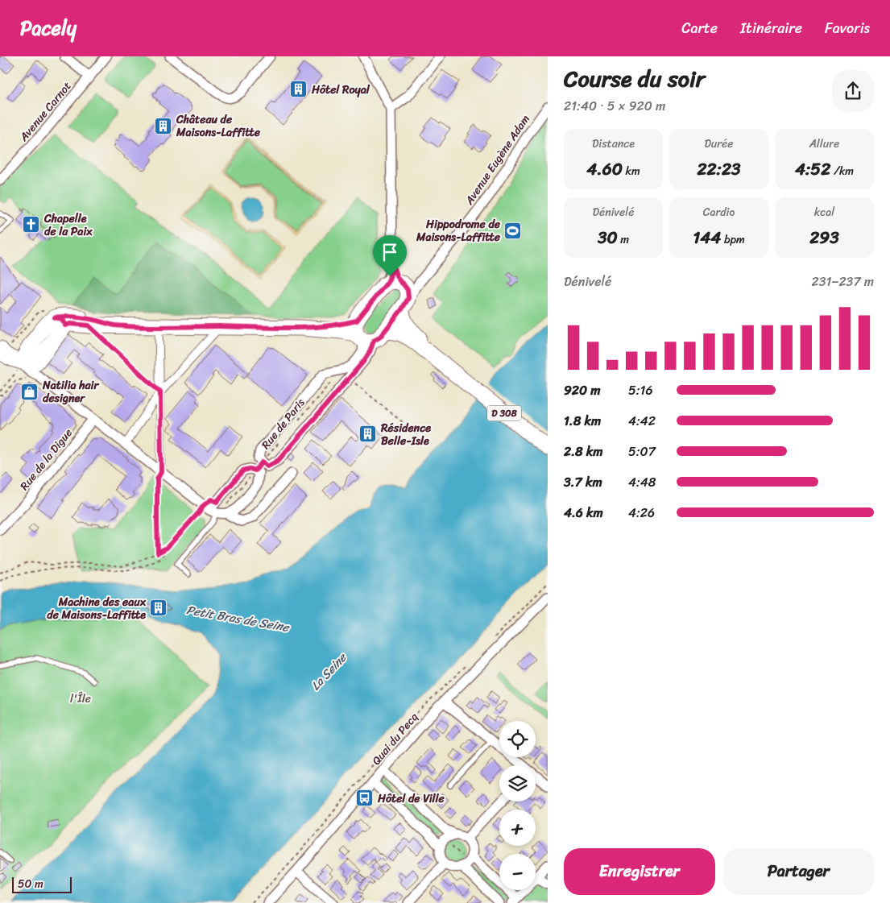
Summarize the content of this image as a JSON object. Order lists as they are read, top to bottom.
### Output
{
  "streets": {
    "main road": ["D 308"],
    "street": [
      "Avenue Carnot",
      "Avenue Eugène Adam",
      "Rue de Paris",
      "Rue de la Digue",
      "Quai du Pecq"
    ]
  },
  "crossings": [
    ["Avenue Eugène Adam", "D 308"],
    ["D 308", "Rue de Paris"]
  ],
  "water": ["Petit Bras de Seine", "La Seine"],
  "parks": ["l'Île"],
  "places": {
    "building": [
      "Hôtel Royal",
      "Château de Maisons-Laffitte",
      "Résidence Belle-Isle",
      "Machine des eaux de Maisons-Laffitte"
    ],
    "church": ["Chapelle de la Paix"],
    "sports": ["Hippodrome de Maisons-Laffitte"],
    "shop": ["Natilia hair designer"],
    "bus stop": ["Hôtel de Ville"]
  },
  "scale_bar": "50 m",
  "page": {
    "header": "Pacely",
    "nav": ["Carte", "Itinéraire", "Favoris"],
    "heading": ["Course du soir", "21:40 · 5 × 920 m"],
    "stats": [
      ["Distance", "4.60 km"],
      ["Durée", "22:23"],
      ["Allure", "4:52 /km"],
      ["Dénivelé", "30 m"],
      ["Cardio", "144 bpm"],
      ["kcal", "293"]
    ],
    "chart": ["Dénivelé", "231–237 m"],
    "list": [
      {
        "name": "920 m",
        "note": "5:16"
      },
      {
        "name": "1.8 km",
        "note": "4:42"
      },
      {
        "name": "2.8 km",
        "note": "5:07"
      },
      {
        "name": "3.7 km",
        "note": "4:48"
      },
      {
        "name": "4.6 km",
        "note": "4:26"
      }
    ],
    "map_buttons": ["+", "−"],
    "buttons": ["Enregistrer", "Partager"],
    "scale": "50 m"
  }
}
